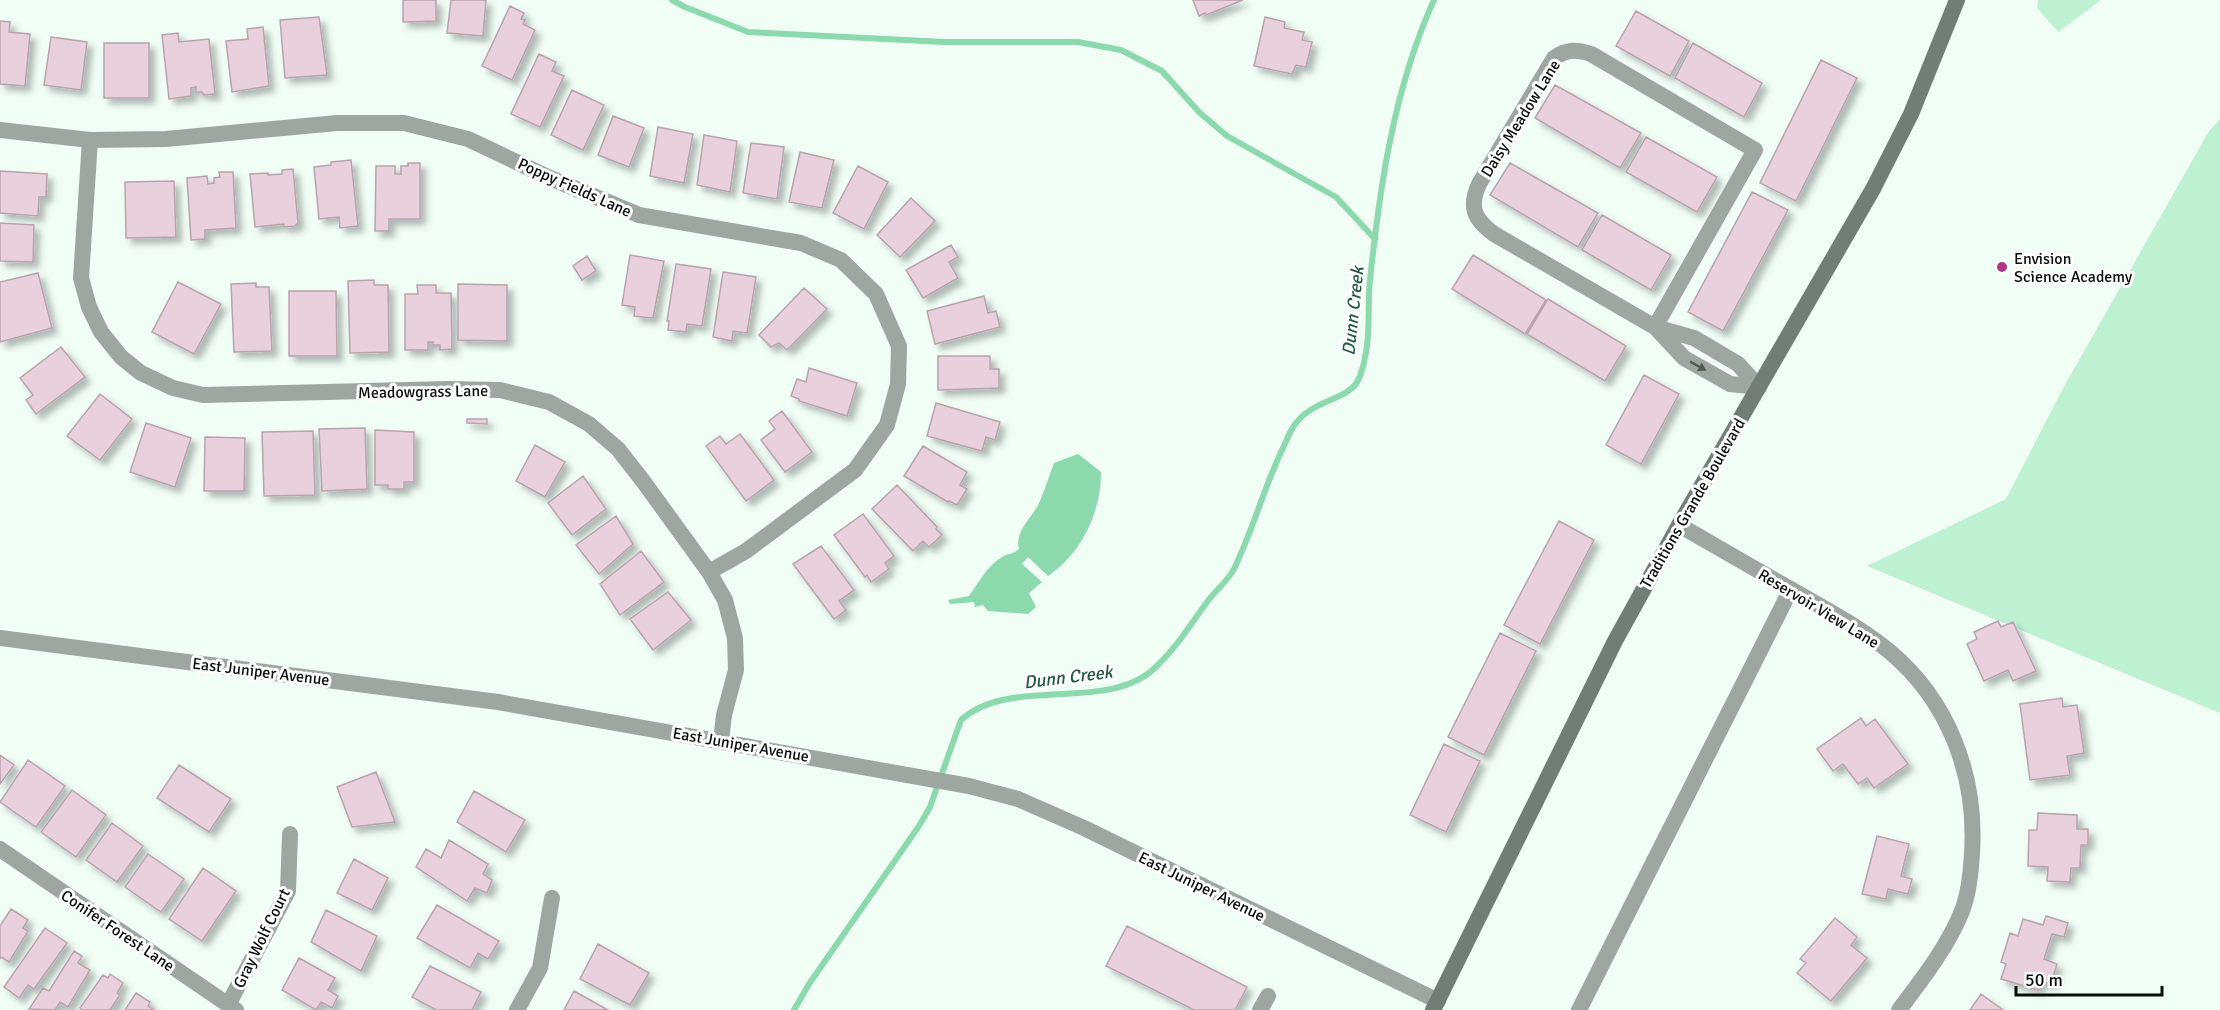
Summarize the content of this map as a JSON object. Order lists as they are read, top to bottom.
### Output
{
  "streets": {
    "main road": ["Traditions Grande Boulevard"],
    "street": [
      "Daisy Meadow Lane",
      "Poppy Fields Lane",
      "Meadowgrass Lane",
      "Reservoir View Lane",
      "East Juniper Avenue",
      "Conifer Forest Lane",
      "Gray Wolf Court"
    ]
  },
  "crossings": [
    ["Daisy Meadow Lane", "Traditions Grande Boulevard"],
    ["Poppy Fields Lane", "Meadowgrass Lane"],
    ["Meadowgrass Lane", "East Juniper Avenue"],
    ["Traditions Grande Boulevard", "Reservoir View Lane"],
    ["Traditions Grande Boulevard", "East Juniper Avenue"],
    ["Conifer Forest Lane", "Gray Wolf Court"]
  ],
  "water": ["Dunn Creek"],
  "places": ["Envision Science Academy"],
  "scale_bar": "50 m"
}
